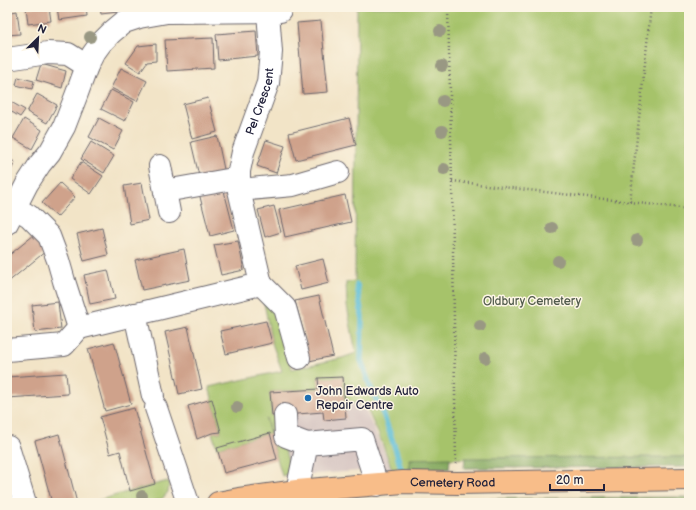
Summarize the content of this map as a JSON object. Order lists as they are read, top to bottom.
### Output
{
  "streets": {
    "main road": ["Cemetery Road"],
    "street": ["Pel Crescent"]
  },
  "parks": ["Oldbury Cemetery"],
  "places": ["John Edwards Auto Repair Centre"],
  "scale_bar": "20 m",
  "north": "top right"
}
